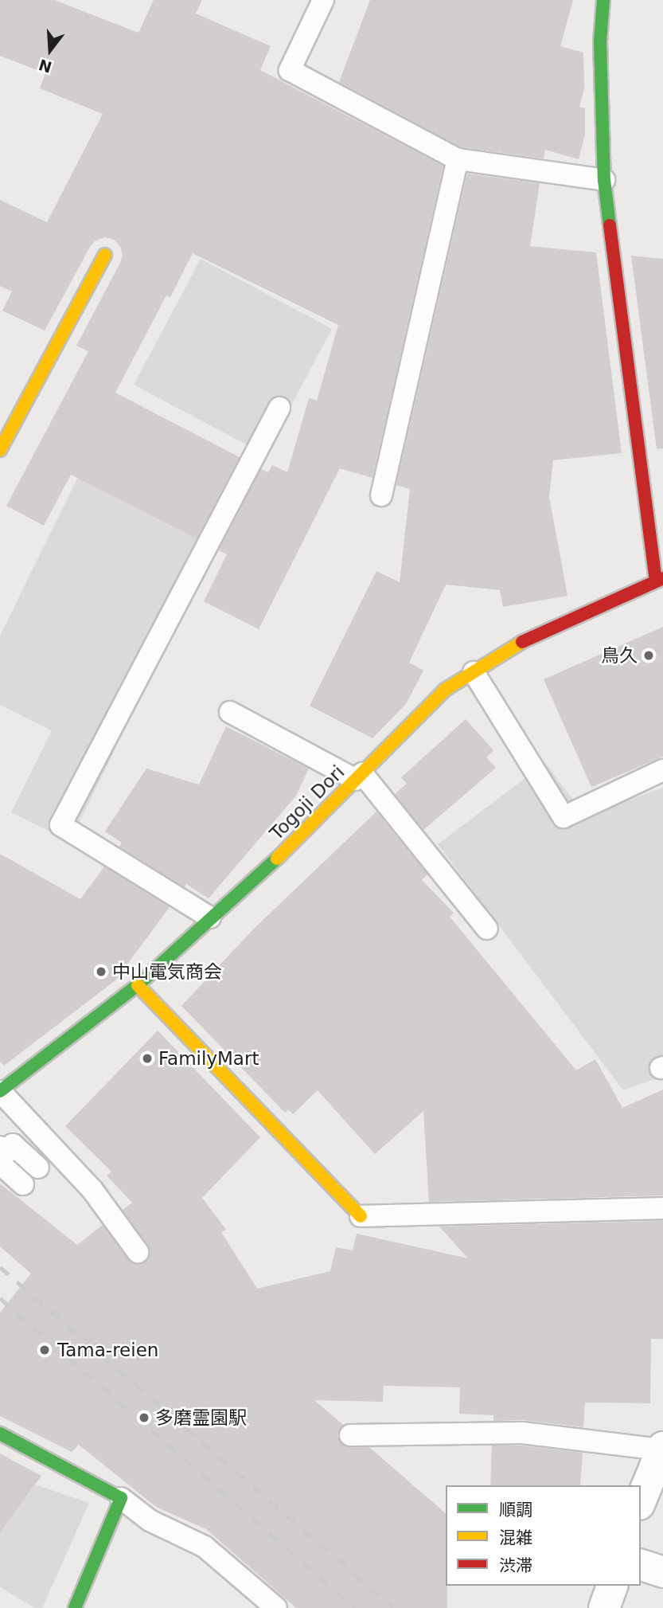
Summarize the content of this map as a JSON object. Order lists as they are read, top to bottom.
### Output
{
  "streets": {
    "street": ["Togoji Dori"]
  },
  "places": [
    "鳥久",
    "中山電気商会",
    "FamilyMart",
    "Tama-reien",
    "多磨霊園駅"
  ],
  "legend": ["順調", "混雑", "渋滞"],
  "north": "bottom"
}
